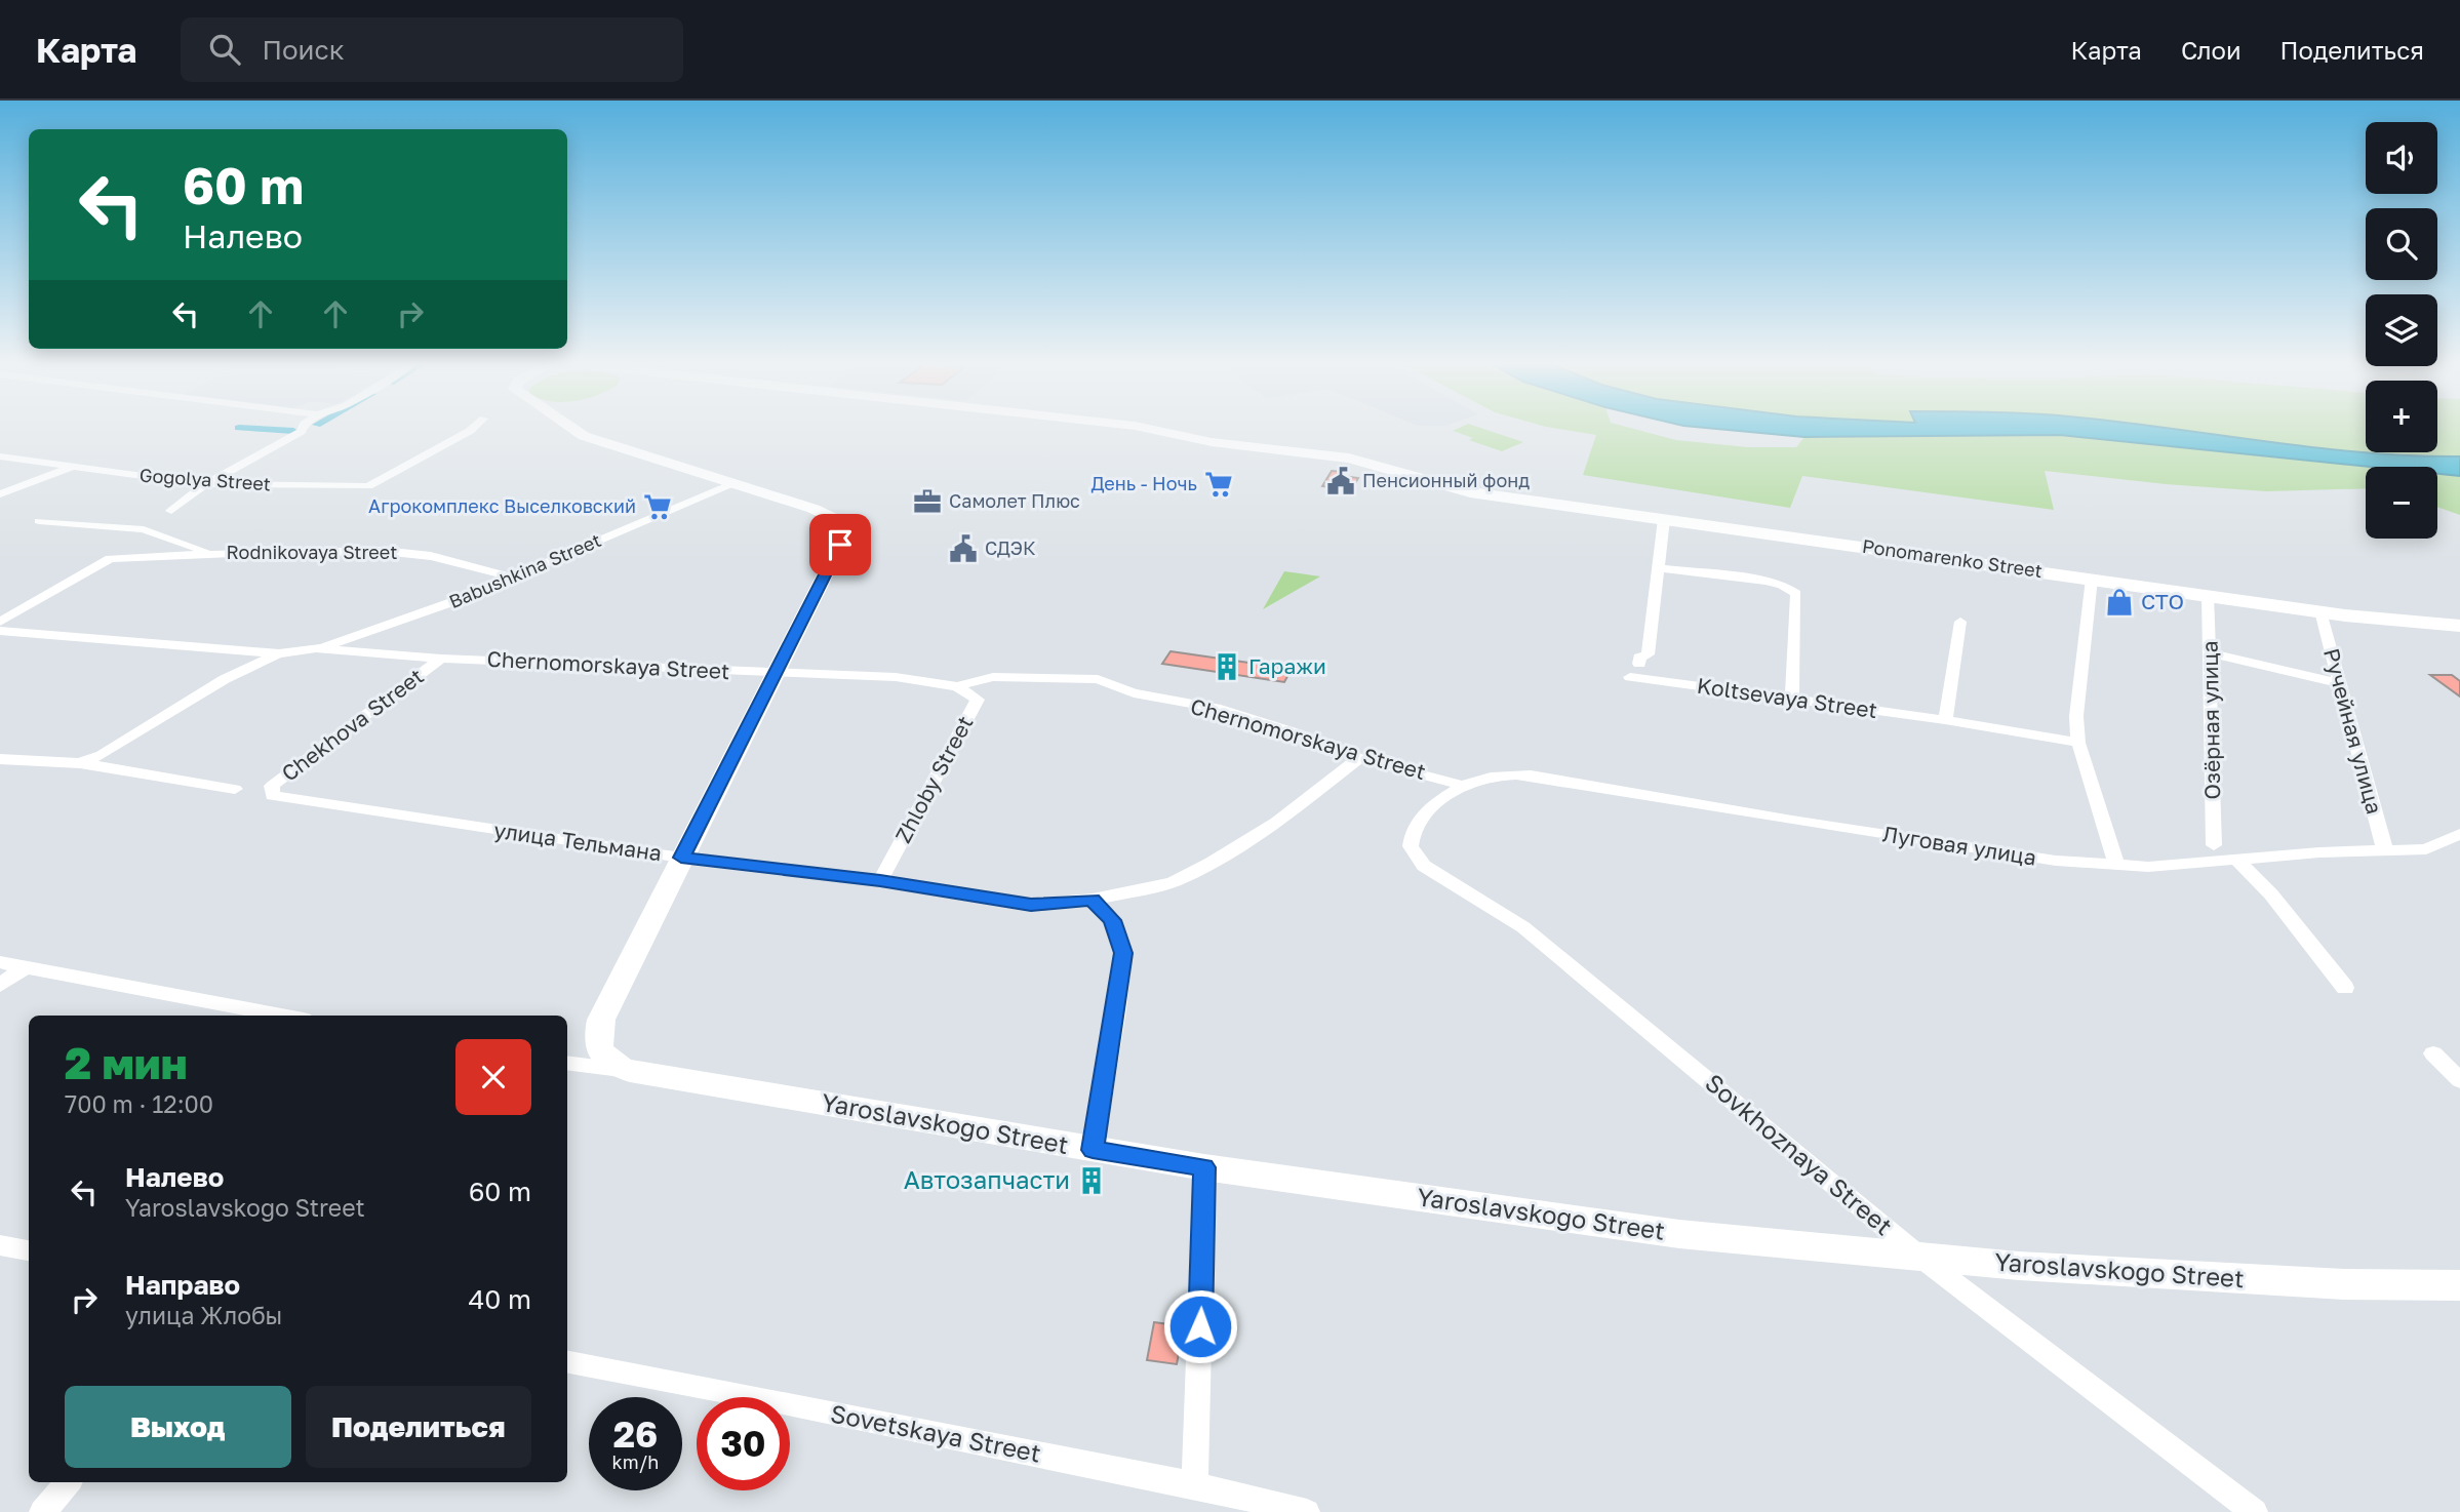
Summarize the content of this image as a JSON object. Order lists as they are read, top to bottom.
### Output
{
  "streets": {
    "street": [
      "Gogolya Street",
      "Rodnikovaya Street",
      "Ponomarenko Street",
      "Babushkina Street",
      "Chernomorskaya Street",
      "Koltsevaya Street",
      "Озёрная улица",
      "Chekhova Street",
      "Ручейная улица",
      "Zhloby Street",
      "улица Тельмана",
      "Луговая улица",
      "Yaroslavskogo Street",
      "Sovkhoznaya Street",
      "Sovetskaya Street"
    ]
  },
  "crossings": [
    ["Rodnikovaya Street", "Babushkina Street"],
    ["Ponomarenko Street", "Озёрная улица"],
    ["Ponomarenko Street", "Ручейная улица"],
    ["Babushkina Street", "Chernomorskaya Street"],
    ["Chernomorskaya Street", "Chekhova Street"],
    ["Chernomorskaya Street", "Zhloby Street"],
    ["Chernomorskaya Street", "улица Тельмана"],
    ["Chernomorskaya Street", "Луговая улица"],
    ["Chernomorskaya Street", "Sovkhoznaya Street"],
    ["Chekhova Street", "улица Тельмана"],
    ["Ручейная улица", "Луговая улица"],
    ["Zhloby Street", "улица Тельмана"],
    ["Луговая улица", "Sovkhoznaya Street"],
    ["Yaroslavskogo Street", "Sovkhoznaya Street"]
  ],
  "places": {
    "public building": ["Пенсионный фонд", "СДЭК"],
    "supermarket": ["День - Ночь", "Агрокомплекс Выселковский"],
    "office": ["Самолет Плюс"],
    "shop": ["СТО"],
    "building": ["Гаражи", "Автозапчасти"]
  },
  "page": {
    "header": "Карта",
    "search": "Поиск",
    "nav": ["Карта", "Слои", "Поделиться"],
    "map_buttons": ["+", "−"],
    "turn": ["60 m", "Налево"],
    "heading": ["2 мин", "700 m · 12:00"],
    "list": [
      {
        "name": "Налево",
        "note": "Yaroslavskogo Street",
        "value": "60 m"
      },
      {
        "name": "Направо",
        "note": "улица Жлобы",
        "value": "40 m"
      }
    ],
    "buttons": ["Выход", "Поделиться"],
    "speed": "26 km/h",
    "limit": "30"
  }
}
